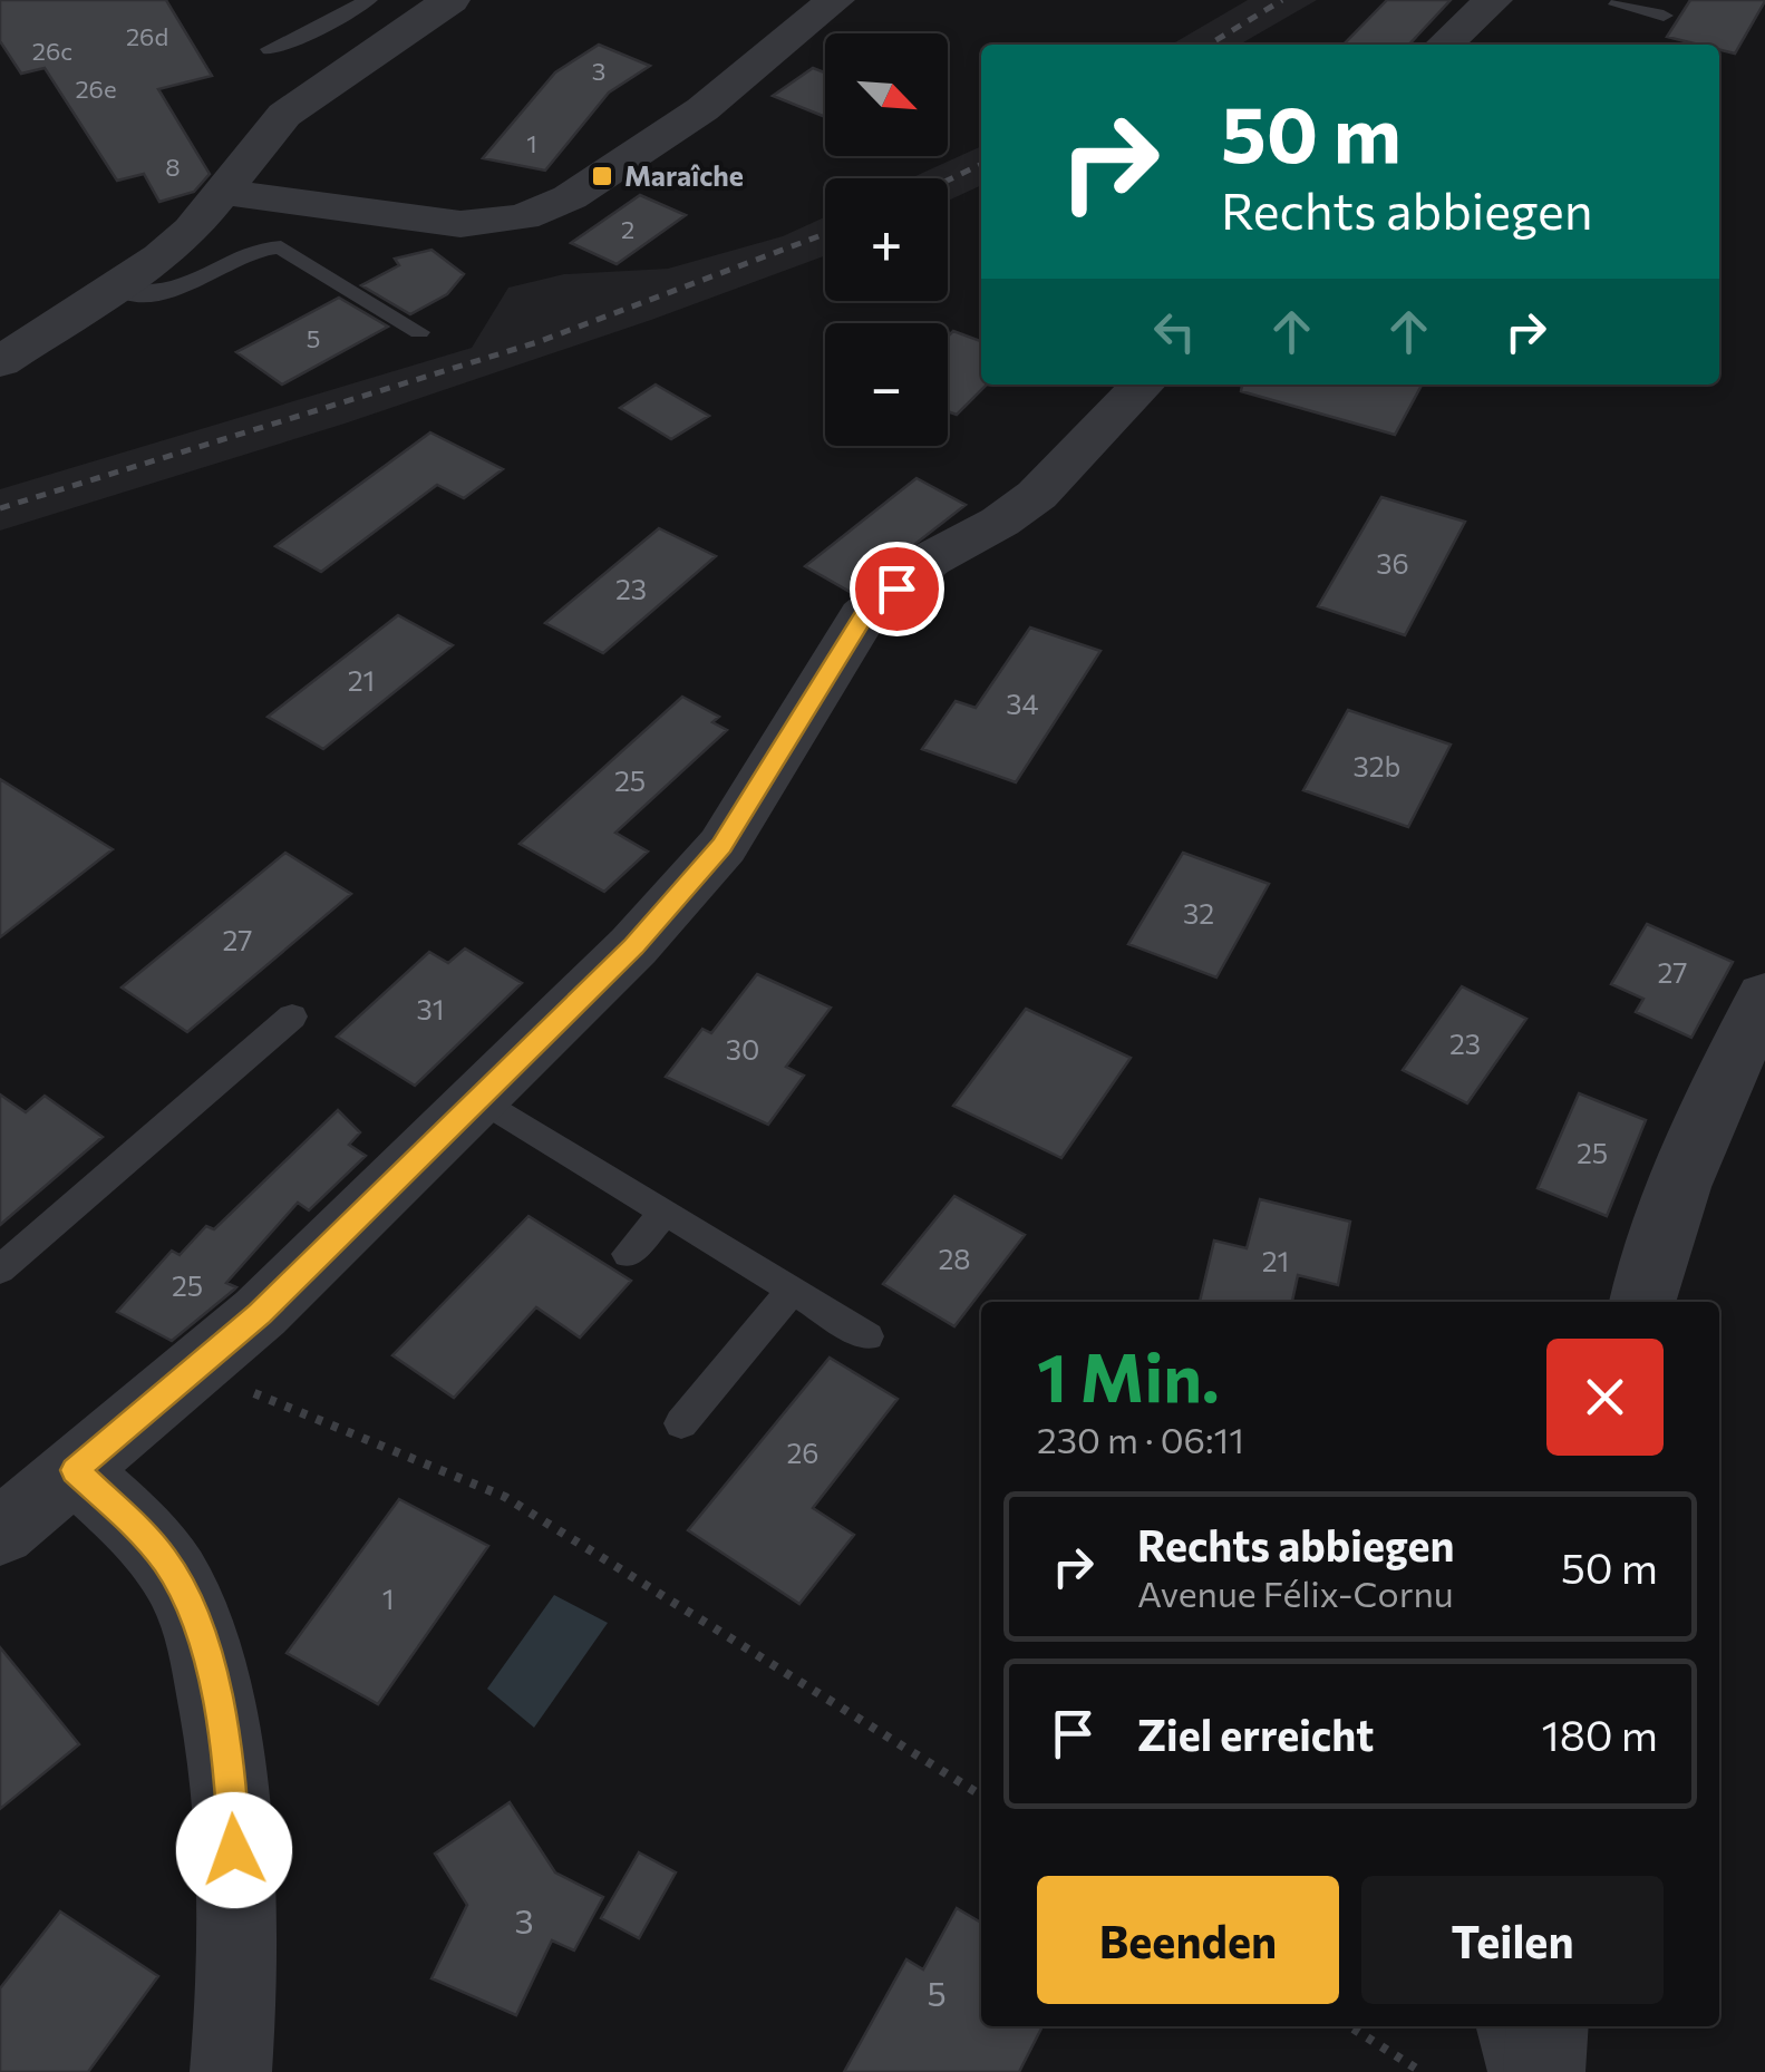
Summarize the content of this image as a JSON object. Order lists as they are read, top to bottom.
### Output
{
  "places": {
    "transit": ["Maraîche"]
  },
  "house_numbers": [
    "26d",
    "26c",
    "3",
    "26e",
    "1",
    "8",
    "2",
    "5",
    "36",
    "23",
    "21",
    "34",
    "32b",
    "25",
    "32",
    "27",
    "27",
    "31",
    "23",
    "30",
    "25",
    "28",
    "21",
    "25",
    "26",
    "1",
    "3",
    "5"
  ],
  "north": "bottom right",
  "page": {
    "map_buttons": ["+", "−"],
    "turn": ["50 m", "Rechts abbiegen"],
    "heading": ["1 Min.", "230 m · 06:11"],
    "list": [
      {
        "name": "Rechts abbiegen",
        "note": "Avenue Félix-Cornu",
        "value": "50 m"
      },
      {
        "name": "Ziel erreicht",
        "value": "180 m"
      }
    ],
    "buttons": ["Beenden", "Teilen"]
  }
}
